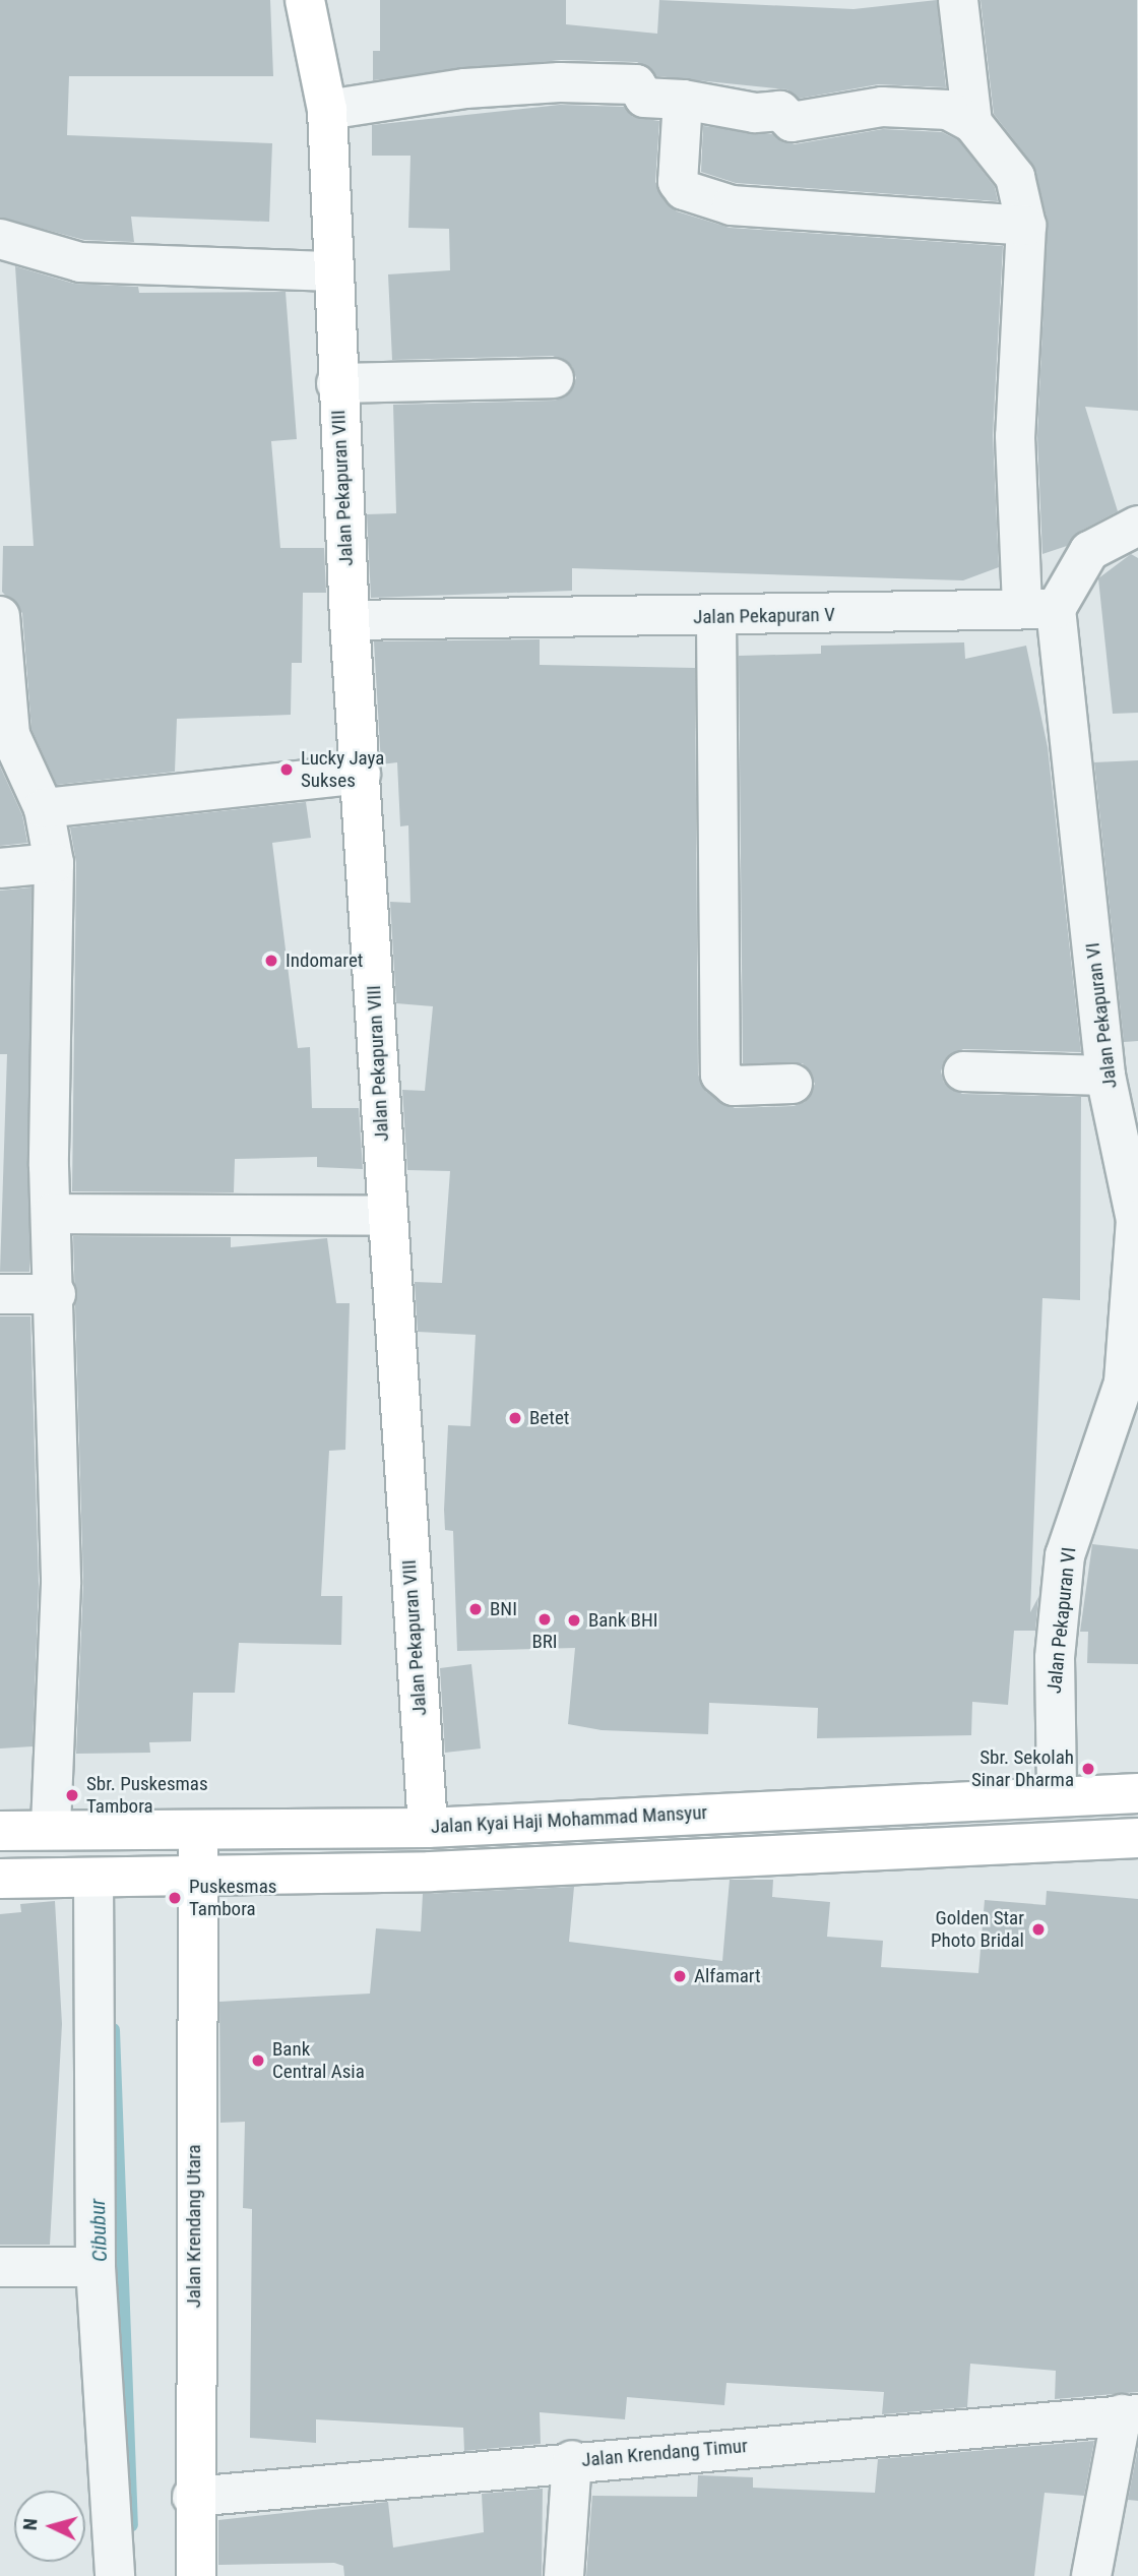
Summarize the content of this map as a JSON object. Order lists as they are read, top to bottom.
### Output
{
  "streets": {
    "street": [
      "Jalan Pekapuran VIII",
      "Jalan Pekapuran V",
      "Jalan Pekapuran VI",
      "Jalan Kyai Haji Mohammad Mansyur",
      "Jalan Krendang Utara",
      "Jalan Krendang Timur"
    ]
  },
  "crossings": [
    ["Jalan Pekapuran VIII", "Jalan Pekapuran V"],
    ["Jalan Pekapuran VIII", "Jalan Kyai Haji Mohammad Mansyur"],
    ["Jalan Pekapuran V", "Jalan Pekapuran VI"],
    ["Jalan Pekapuran VI", "Jalan Kyai Haji Mohammad Mansyur"],
    ["Jalan Kyai Haji Mohammad Mansyur", "Jalan Krendang Utara"],
    ["Jalan Krendang Utara", "Jalan Krendang Timur"]
  ],
  "water": ["Cibubur"],
  "places": [
    "Lucky Jaya Sukses",
    "Indomaret",
    "Betet",
    "BNI",
    "BRI",
    "Bank BHI",
    "Sbr. Sekolah Sinar Dharma",
    "Sbr. Puskesmas Tambora",
    "Puskesmas Tambora",
    "Golden Star Photo Bridal",
    "Alfamart",
    "Bank Central Asia"
  ],
  "north": "left"
}
